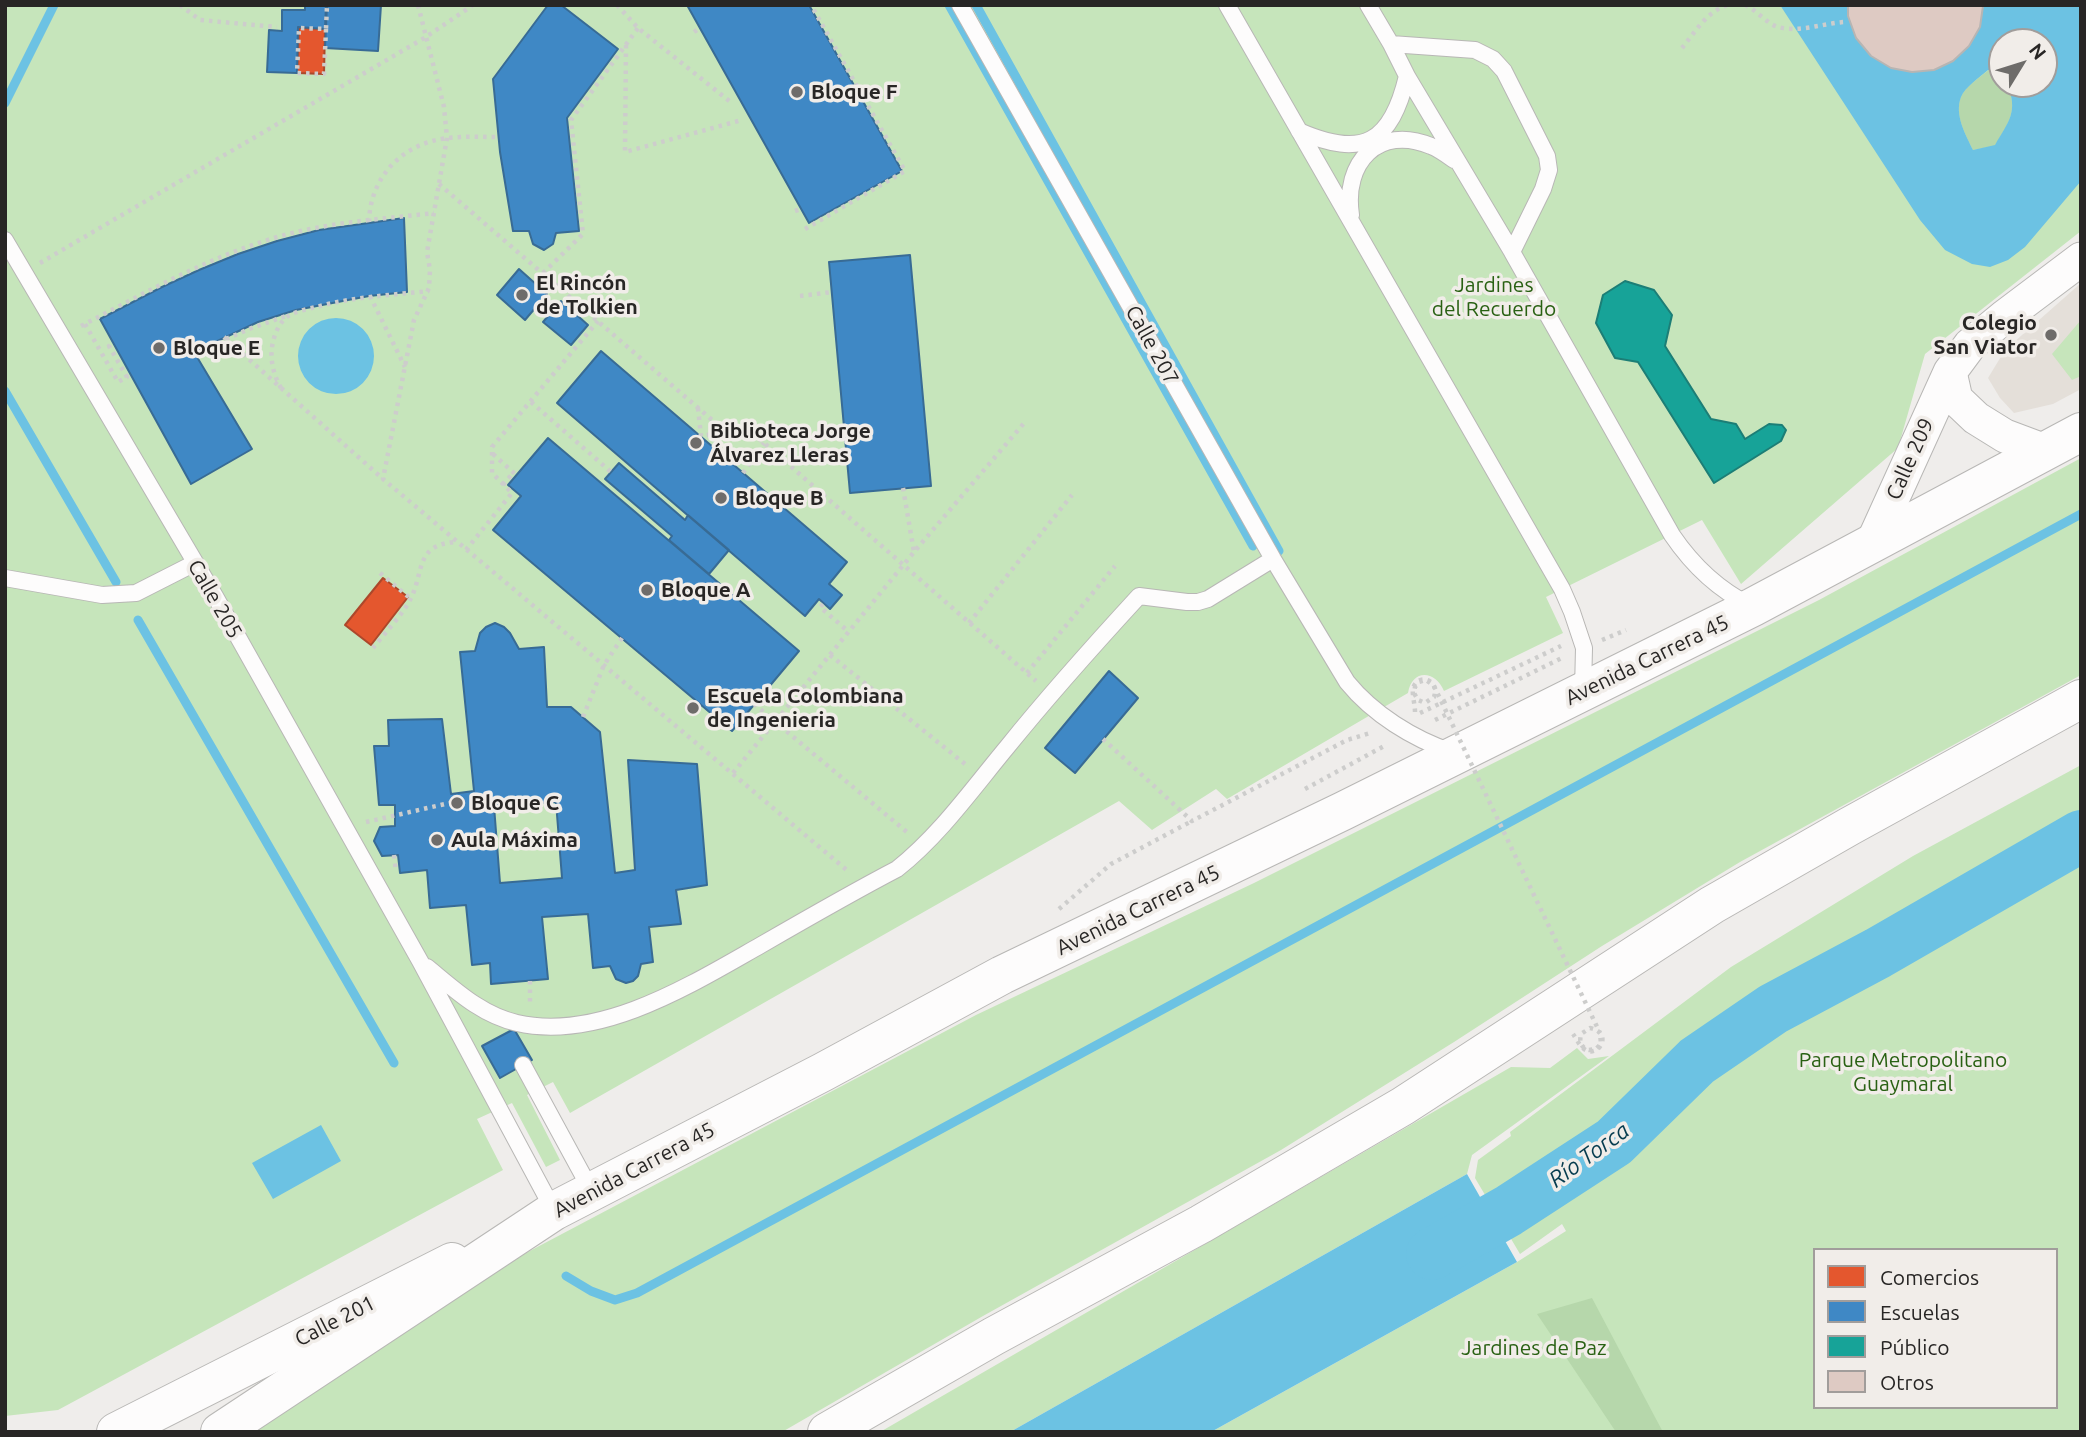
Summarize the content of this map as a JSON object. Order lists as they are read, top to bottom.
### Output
{
  "streets": {
    "main road": ["Avenida Carrera 45", "Calle 201"],
    "street": ["Calle 209"],
    "lane": ["Calle 207", "Calle 205"]
  },
  "crossings": [
    ["Calle 207", "Avenida Carrera 45"],
    ["Calle 209", "Avenida Carrera 45"],
    ["Calle 205", "Avenida Carrera 45"],
    ["Calle 205", "Calle 201"],
    ["Avenida Carrera 45", "Calle 201"]
  ],
  "water": ["Río Torca"],
  "parks": ["Jardines del Recuerdo", "Parque Metropolitano Guaymaral", "Jardines de Paz"],
  "places": [
    "Bloque F",
    "El Rincón de Tolkien",
    "Colegio San Viator",
    "Bloque E",
    "Biblioteca Jorge Álvarez Lleras",
    "Bloque B",
    "Bloque A",
    "Escuela Colombiana de Ingenieria",
    "Bloque C",
    "Aula Máxima"
  ],
  "legend": [
    "Comercios",
    "Escuelas",
    "Público",
    "Otros"
  ],
  "north": "top right"
}
